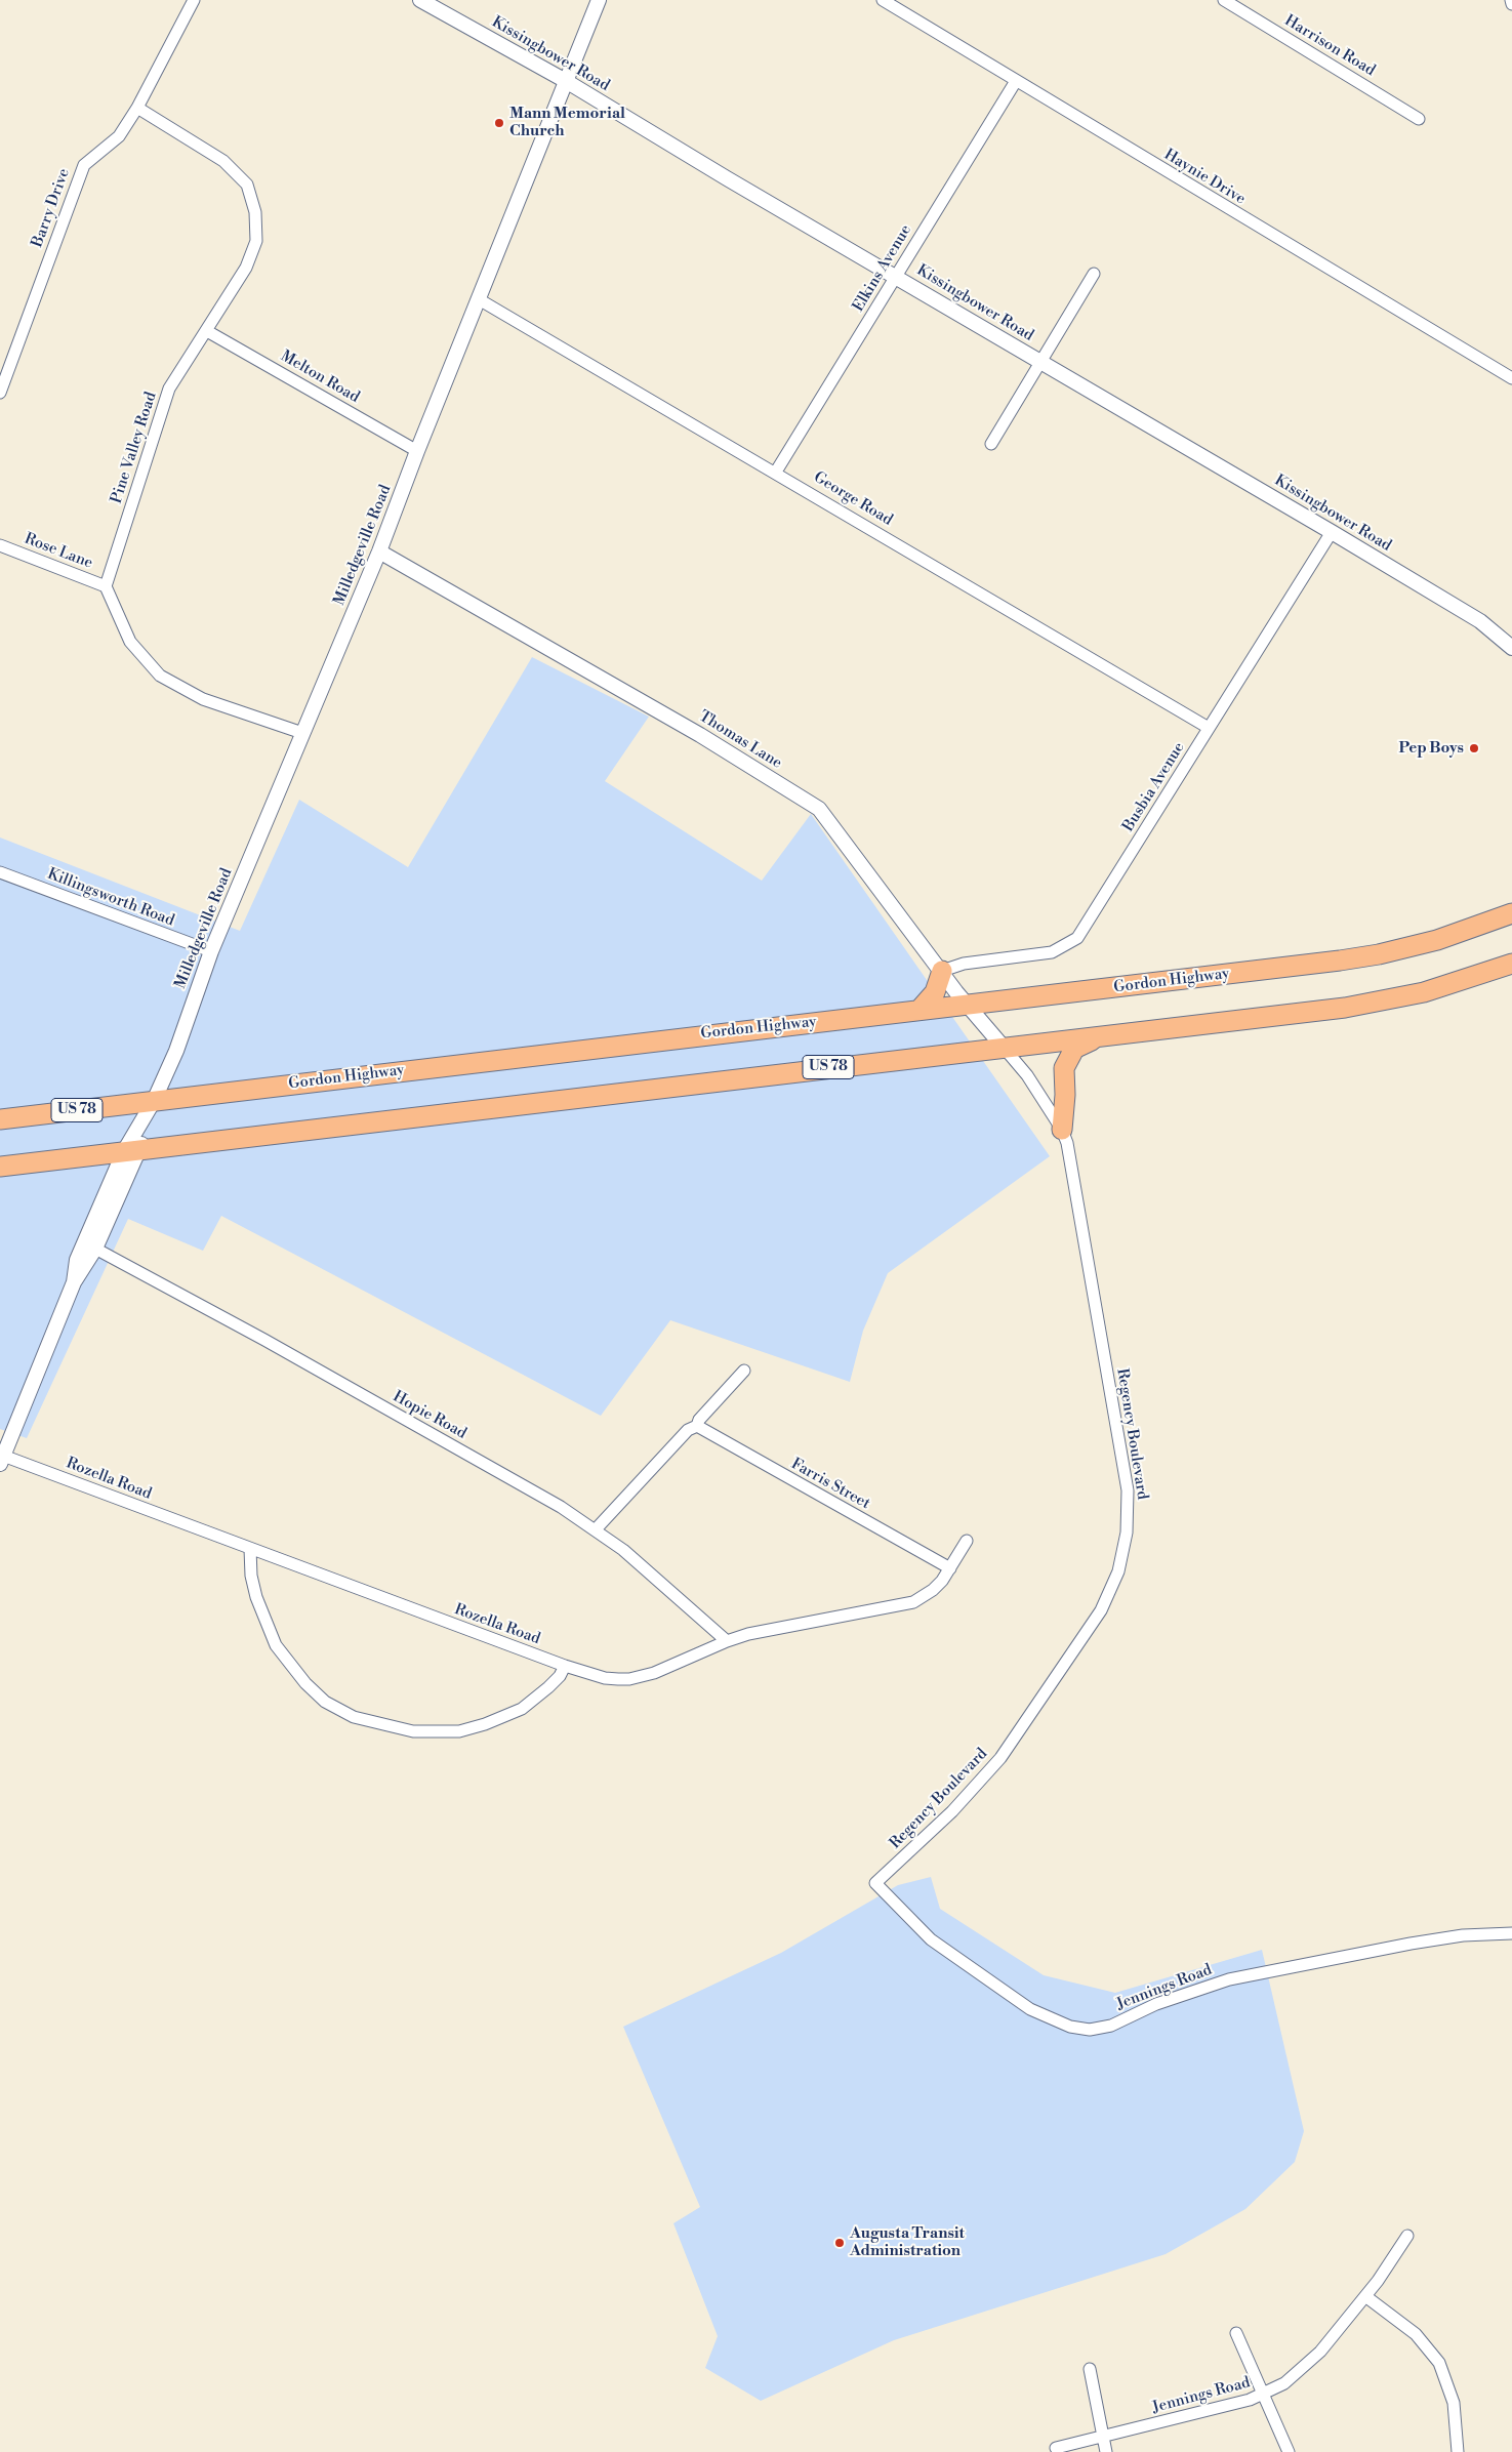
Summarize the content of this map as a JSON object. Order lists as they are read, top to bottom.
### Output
{
  "streets": {
    "highway": ["Gordon Highway", "US 78"],
    "street": [
      "Harrison Road",
      "Kissingbower Road",
      "Haynie Drive",
      "Barry Drive",
      "Elkins Avenue",
      "Melton Road",
      "Pine Valley Road",
      "George Road",
      "Milledgeville Road",
      "Rose Lane",
      "Thomas Lane",
      "Busbia Avenue",
      "Killingsworth Road",
      "Hopie Road",
      "Regency Boulevard",
      "Rozella Road",
      "Farris Street",
      "Jennings Road"
    ]
  },
  "crossings": [
    ["Kissingbower Road", "Elkins Avenue"],
    ["Kissingbower Road", "Milledgeville Road"],
    ["Kissingbower Road", "Busbia Avenue"],
    ["Haynie Drive", "Elkins Avenue"],
    ["Barry Drive", "Pine Valley Road"],
    ["Elkins Avenue", "George Road"],
    ["Melton Road", "Pine Valley Road"],
    ["Melton Road", "Milledgeville Road"],
    ["Pine Valley Road", "Rose Lane"],
    ["George Road", "Milledgeville Road"],
    ["George Road", "Busbia Avenue"],
    ["Milledgeville Road", "Thomas Lane"],
    ["Milledgeville Road", "Killingsworth Road"],
    ["Milledgeville Road", "Gordon Highway"],
    ["Milledgeville Road", "US 78"],
    ["Milledgeville Road", "Hopie Road"],
    ["Milledgeville Road", "Rozella Road"],
    ["Thomas Lane", "Busbia Avenue"],
    ["Thomas Lane", "Gordon Highway"],
    ["Thomas Lane", "US 78"],
    ["Thomas Lane", "Regency Boulevard"],
    ["US 78", "Regency Boulevard"],
    ["Hopie Road", "Rozella Road"],
    ["Regency Boulevard", "Jennings Road"],
    ["Rozella Road", "Farris Street"]
  ],
  "places": ["Mann Memorial Church", "Pep Boys", "Augusta Transit Administration"]
}
